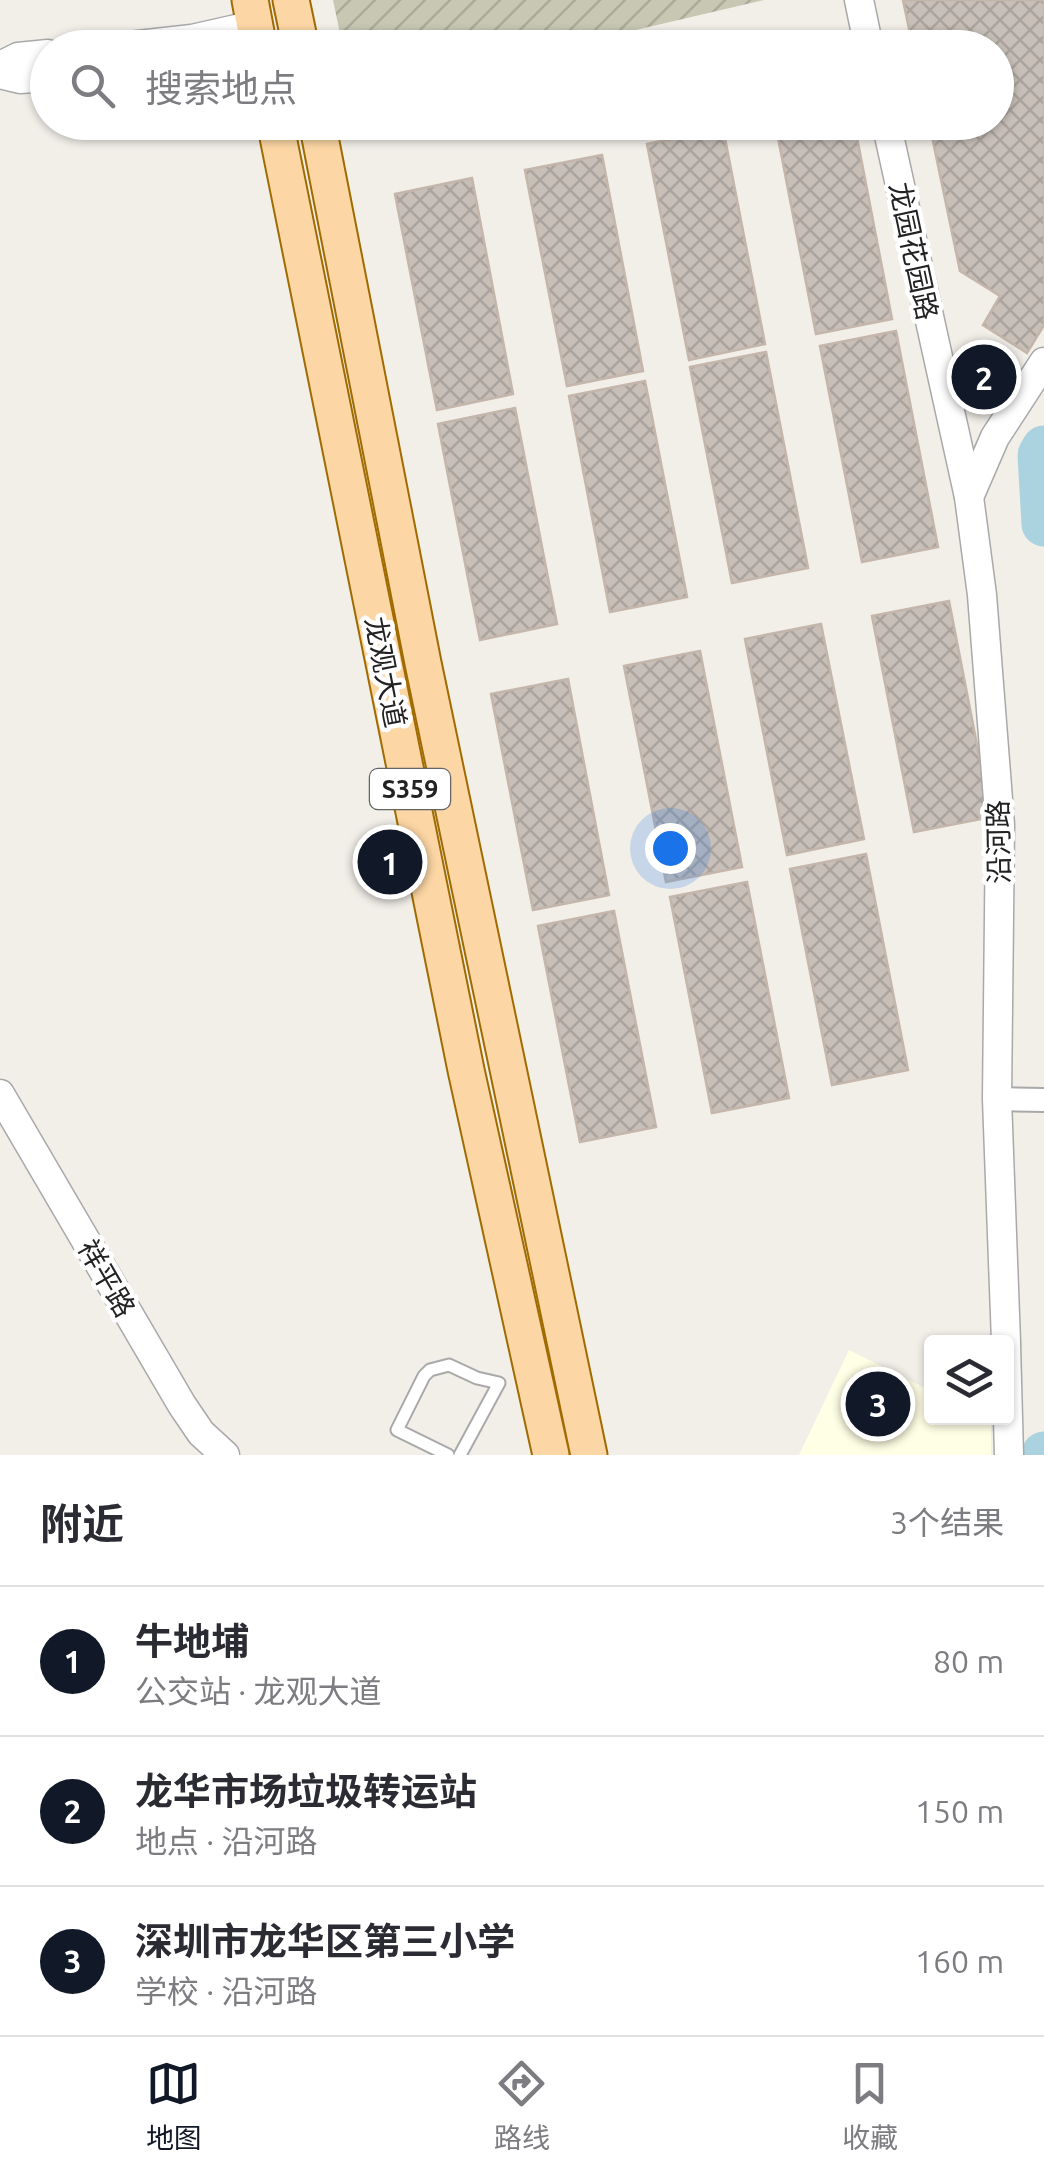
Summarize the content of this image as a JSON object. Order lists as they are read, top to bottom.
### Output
{
  "streets": {
    "main road": ["龙观大道", "S359"],
    "street": ["龙园花园路", "沿河路", "祥平路"]
  },
  "crossings": [
    ["龙园花园路", "沿河路"]
  ],
  "page": {
    "search": "搜索地点",
    "pins": ["2", "1", "3"],
    "heading": ["附近", "3个结果"],
    "list": [
      {
        "mark": "1",
        "name": "牛地埔",
        "note": "公交站 · 龙观大道",
        "value": "80 m"
      },
      {
        "mark": "2",
        "name": "龙华市场垃圾转运站",
        "note": "地点 · 沿河路",
        "value": "150 m"
      },
      {
        "mark": "3",
        "name": "深圳市龙华区第三小学",
        "note": "学校 · 沿河路",
        "value": "160 m"
      }
    ],
    "nav": ["地图", "路线", "收藏"]
  }
}
